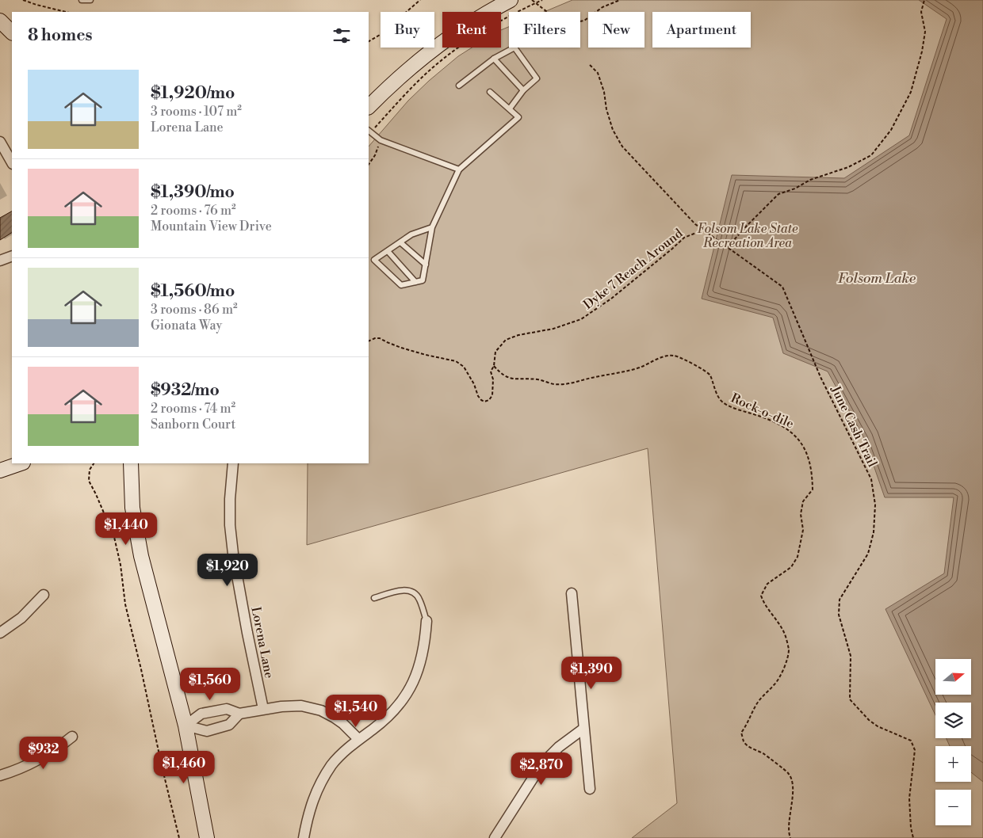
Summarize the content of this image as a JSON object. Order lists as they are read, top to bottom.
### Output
{
  "streets": {
    "street": ["Lorena Lane"],
    "path": ["Dyke 7 Reach Around", "Rock-o-dile", "June Cash Trail"]
  },
  "crossings": [
    ["Dyke 7 Reach Around", "Rock-o-dile"],
    ["Dyke 7 Reach Around", "June Cash Trail"]
  ],
  "water": ["Folsom Lake"],
  "parks": ["Folsom Lake State Recreation Area"],
  "north": "right",
  "page": {
    "chip": [
      "Buy",
      "Rent",
      "Filters",
      "New",
      "Apartment"
    ],
    "heading": "8 homes",
    "list": [
      {
        "name": "$1,920/mo",
        "note": "3 rooms · 107 m² · Lorena Lane"
      },
      {
        "name": "$1,390/mo",
        "note": "2 rooms · 76 m² · Mountain View Drive"
      },
      {
        "name": "$1,560/mo",
        "note": "3 rooms · 86 m² · Gionata Way"
      },
      {
        "name": "$932/mo",
        "note": "2 rooms · 74 m² · Sanborn Court"
      }
    ],
    "price": [
      "$1,440",
      "$1,920",
      "$1,390",
      "$1,560",
      "$1,540",
      "$932",
      "$1,460",
      "$2,870"
    ],
    "map_buttons": ["+", "−"]
  }
}
